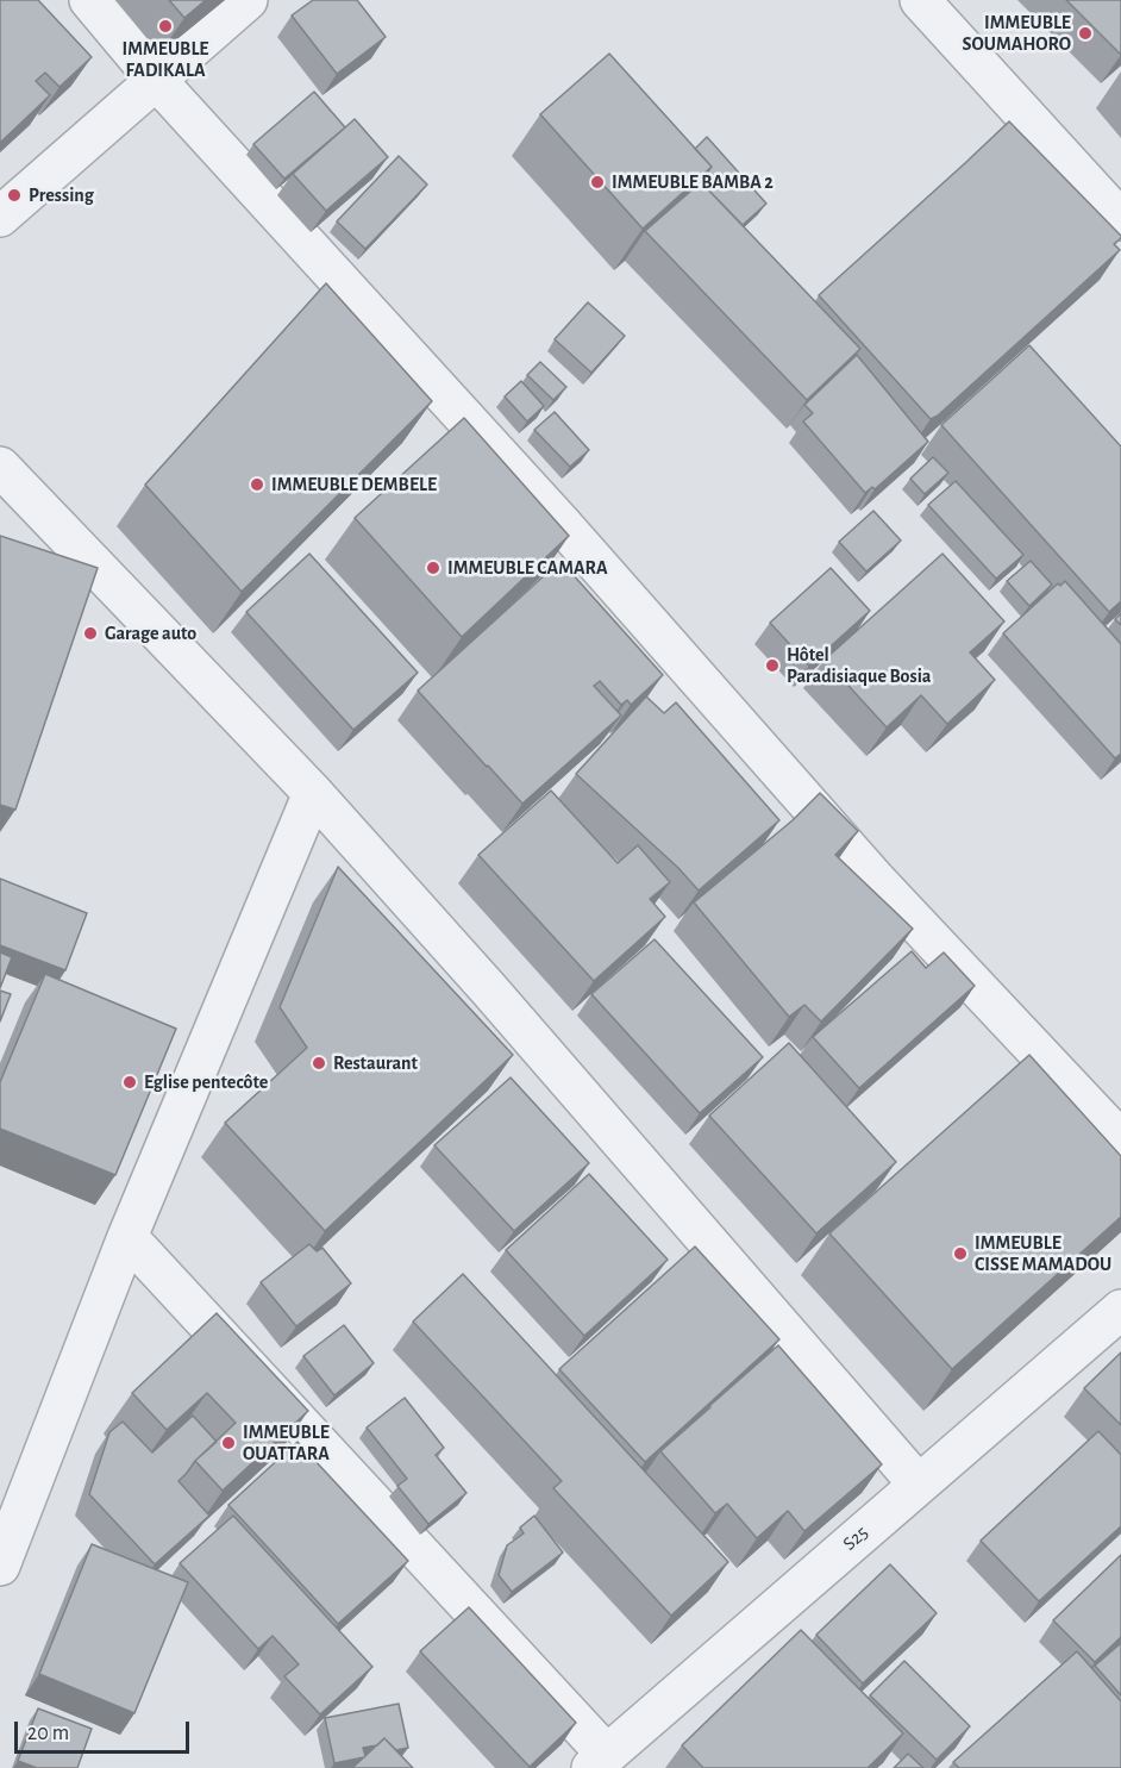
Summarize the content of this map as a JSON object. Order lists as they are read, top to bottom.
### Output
{
  "streets": {
    "street": ["S25"]
  },
  "places": [
    "IMMEUBLE FADIKALA",
    "IMMEUBLE SOUMAHORO",
    "IMMEUBLE BAMBA 2",
    "Pressing",
    "IMMEUBLE DEMBELE",
    "IMMEUBLE CAMARA",
    "Garage auto",
    "Hôtel Paradisiaque Bosia",
    "Restaurant",
    "Eglise pentecôte",
    "IMMEUBLE CISSE MAMADOU",
    "IMMEUBLE OUATTARA"
  ],
  "scale_bar": "20 m"
}
